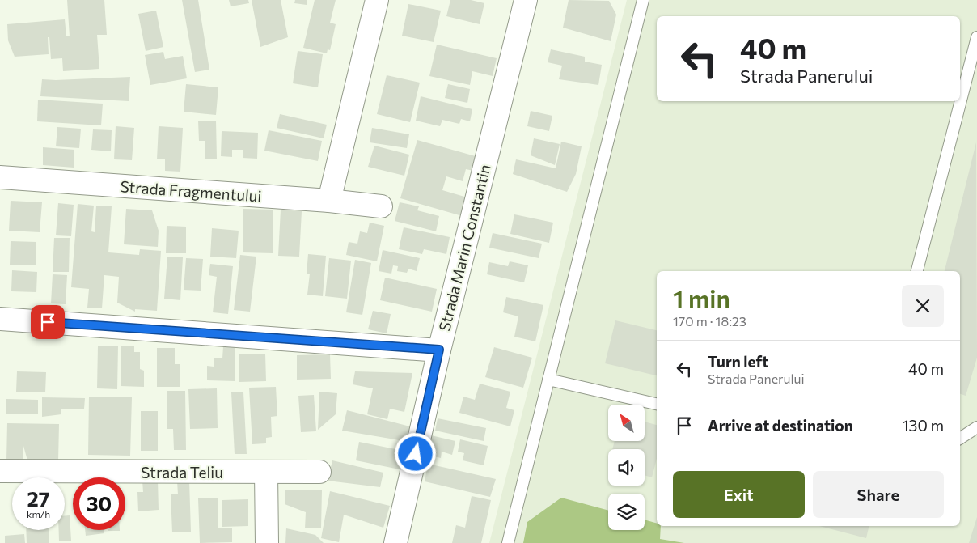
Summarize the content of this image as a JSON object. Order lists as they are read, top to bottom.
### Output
{
  "streets": {
    "street": ["Strada Fragmentului", "Strada Marin Constantin", "Strada Teliu"]
  },
  "north": "top left",
  "page": {
    "turn": ["40 m", "Strada Panerului"],
    "heading": ["1 min", "170 m · 18:23"],
    "list": [
      {
        "name": "Turn left",
        "note": "Strada Panerului",
        "value": "40 m"
      },
      {
        "name": "Arrive at destination",
        "value": "130 m"
      }
    ],
    "buttons": ["Exit", "Share"],
    "speed": "27 km/h",
    "limit": "30"
  }
}
